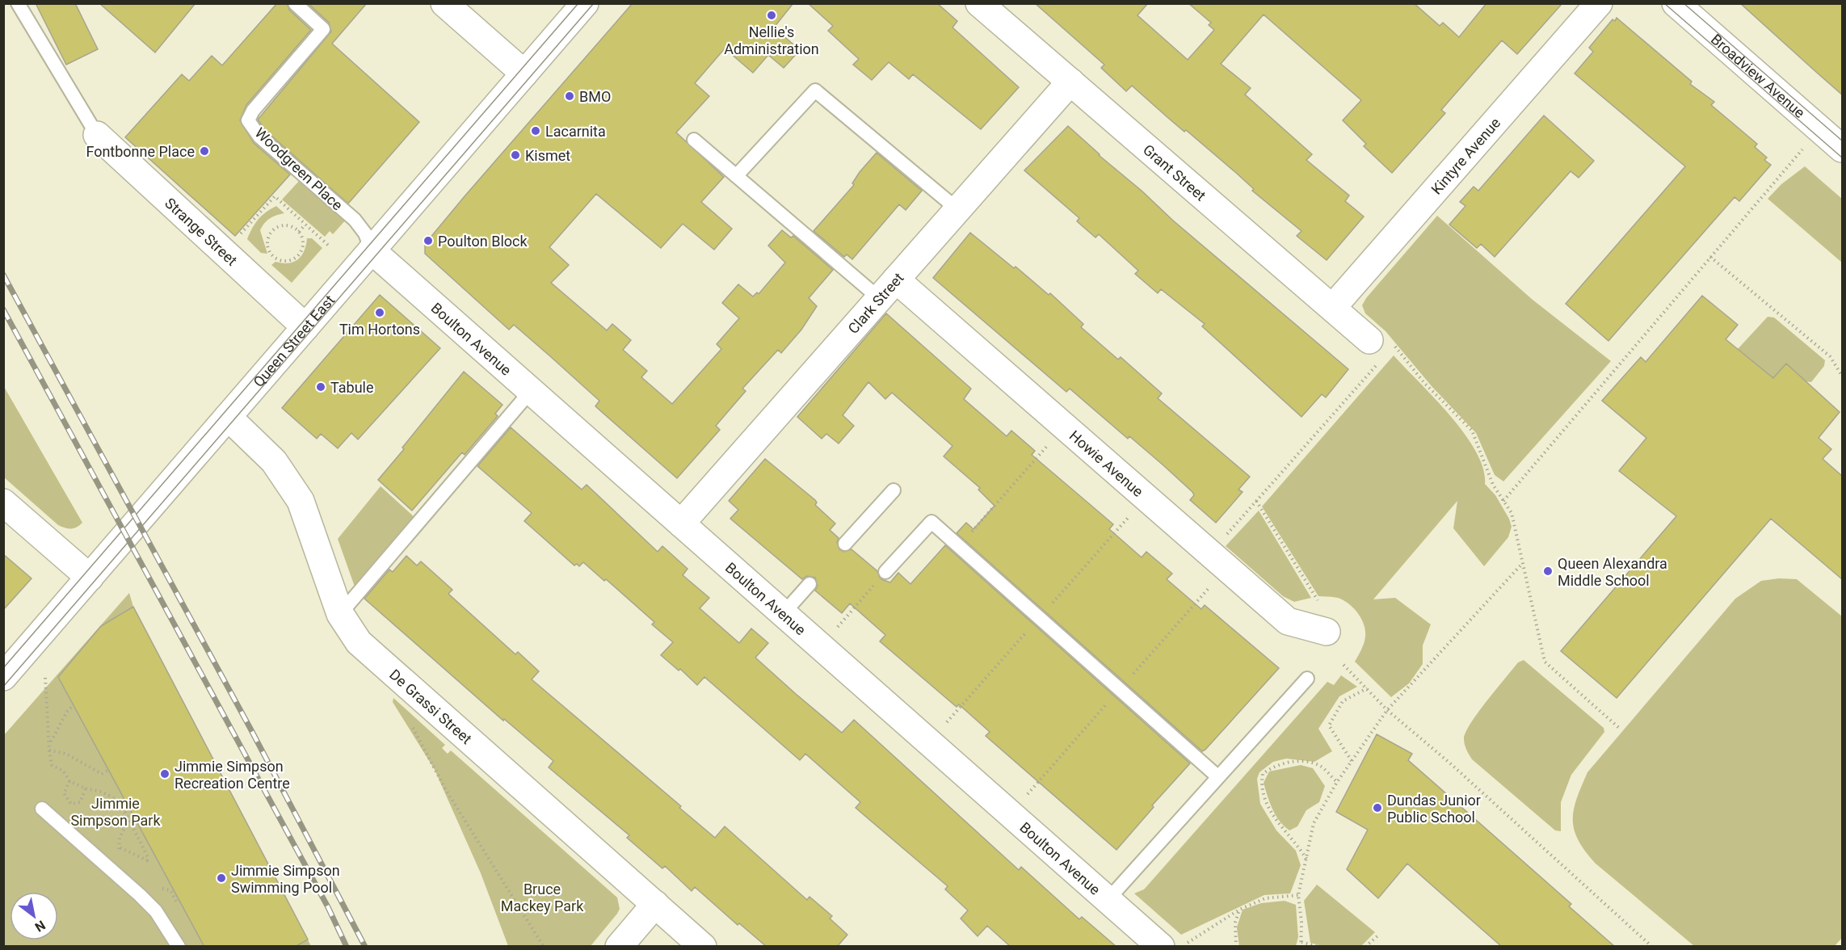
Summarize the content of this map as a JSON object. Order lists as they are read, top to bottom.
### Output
{
  "streets": {
    "street": [
      "Broadview Avenue",
      "Kintyre Avenue",
      "Grant Street",
      "Strange Street",
      "Clark Street",
      "Boulton Avenue",
      "Queen Street East",
      "Howie Avenue",
      "De Grassi Street"
    ],
    "lane": ["Woodgreen Place"]
  },
  "crossings": [
    ["Kintyre Avenue", "Grant Street"],
    ["Woodgreen Place", "Boulton Avenue"],
    ["Woodgreen Place", "Queen Street East"],
    ["Grant Street", "Clark Street"],
    ["Strange Street", "Queen Street East"],
    ["Clark Street", "Boulton Avenue"],
    ["Clark Street", "Howie Avenue"],
    ["Boulton Avenue", "Queen Street East"],
    ["Queen Street East", "De Grassi Street"]
  ],
  "parks": ["Jimmie Simpson Park", "Bruce Mackey Park"],
  "places": [
    "Nellie's Administration",
    "BMO",
    "Lacarnita",
    "Fontbonne Place",
    "Kismet",
    "Poulton Block",
    "Tim Hortons",
    "Tabule",
    "Queen Alexandra Middle School",
    "Jimmie Simpson Recreation Centre",
    "Dundas Junior Public School",
    "Jimmie Simpson Swimming Pool"
  ],
  "north": "bottom right"
}
